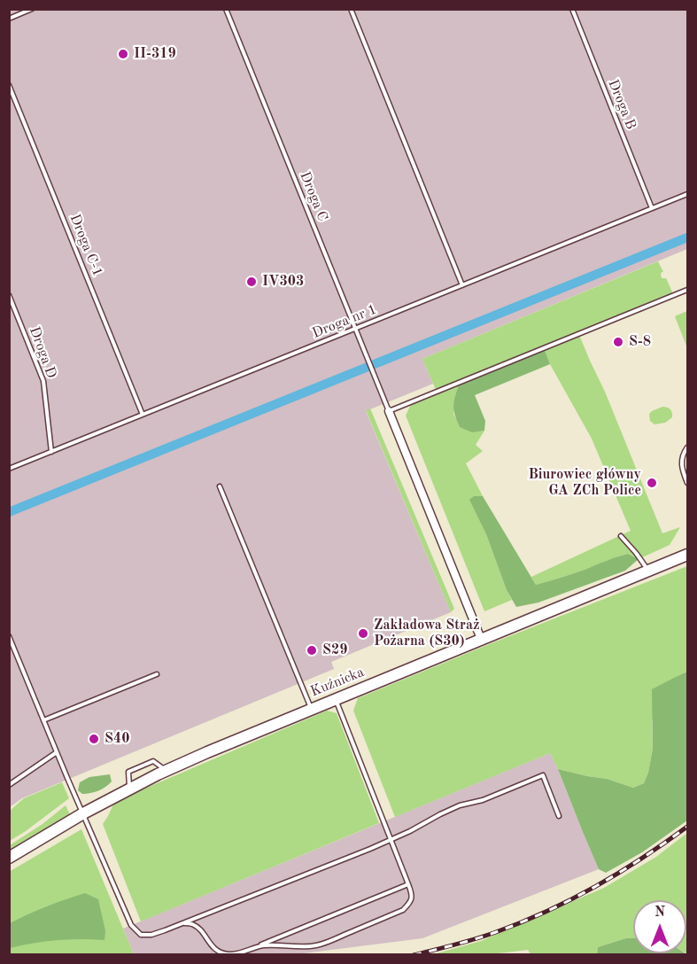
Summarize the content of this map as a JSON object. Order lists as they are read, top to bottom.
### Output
{
  "streets": {
    "street": ["Kuźnicka"],
    "lane": [
      "Droga B",
      "Droga C",
      "Droga C-1",
      "Droga nr 1",
      "Droga D"
    ]
  },
  "crossings": [
    ["Droga B", "Droga nr 1"],
    ["Droga C", "Droga nr 1"],
    ["Droga C-1", "Droga nr 1"],
    ["Droga nr 1", "Droga D"]
  ],
  "places": [
    "II-319",
    "IV303",
    "S-8",
    "Biurowiec główny GA ZCh Police",
    "Zakładowa Straż Pożarna (S30)",
    "S29",
    "S40"
  ],
  "north": "top"
}
